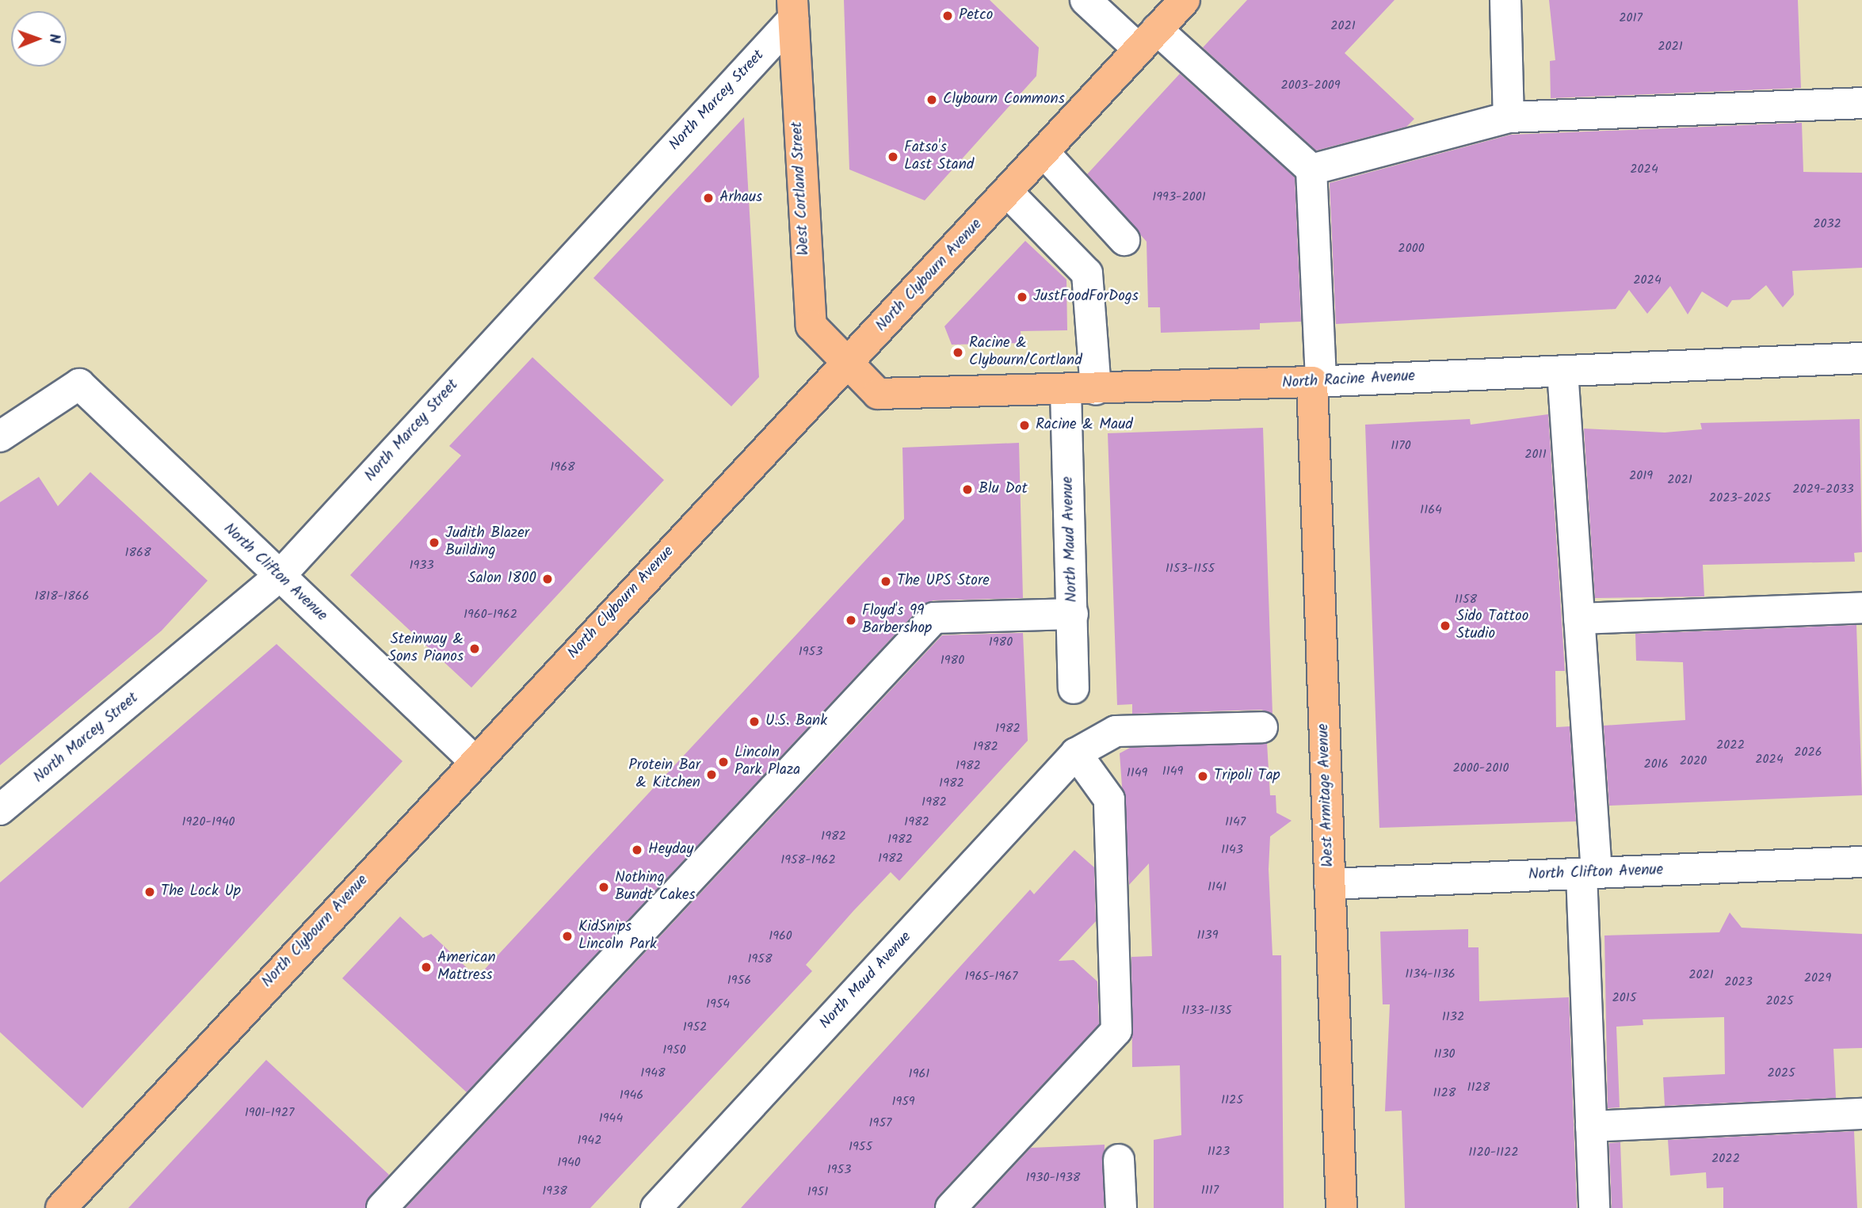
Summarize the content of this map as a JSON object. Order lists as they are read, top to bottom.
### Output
{
  "streets": {
    "main road": [
      "West Cortland Street",
      "North Clybourn Avenue",
      "North Racine Avenue",
      "West Armitage Avenue"
    ],
    "street": ["North Marcey Street", "North Maud Avenue", "North Clifton Avenue"]
  },
  "crossings": [
    ["North Marcey Street", "West Cortland Street"],
    ["North Marcey Street", "North Clifton Avenue"],
    ["West Cortland Street", "North Clybourn Avenue"],
    ["West Cortland Street", "North Racine Avenue"],
    ["North Clybourn Avenue", "North Racine Avenue"],
    ["North Clybourn Avenue", "North Clifton Avenue"],
    ["North Racine Avenue", "North Maud Avenue"],
    ["North Racine Avenue", "West Armitage Avenue"],
    ["North Clifton Avenue", "West Armitage Avenue"]
  ],
  "places": [
    "Petco",
    "Clybourn Commons",
    "Fatso's Last Stand",
    "Arhaus",
    "JustFoodForDogs",
    "Racine & Clybourn/Cortland",
    "Racine & Maud",
    "Blu Dot",
    "Judith Blazer Building",
    "Salon 1800",
    "The UPS Store",
    "Floyd's 99 Barbershop",
    "Sido Tattoo Studio",
    "Steinway & Sons Pianos",
    "U.S. Bank",
    "Lincoln Park Plaza",
    "Protein Bar & Kitchen",
    "Tripoli Tap",
    "Heyday",
    "Nothing Bundt Cakes",
    "The Lock Up",
    "KidSnips Lincoln Park",
    "American Mattress"
  ],
  "house_numbers": [
    "2017",
    "2021",
    "2021",
    "2003-2009",
    "2024",
    "1993-2001",
    "2032",
    "2000",
    "2024",
    "1170",
    "2011",
    "1968",
    "2019",
    "2021",
    "2029-2033",
    "2023-2025",
    "1164",
    "1868",
    "1933",
    "1153-1155",
    "1818-1866",
    "1158",
    "1960-1962",
    "1980",
    "1953",
    "1980",
    "1982",
    "2022",
    "1982",
    "2026",
    "2024",
    "2020",
    "2016",
    "1982",
    "2000-2010",
    "1149",
    "1149",
    "1982",
    "1982",
    "1920-1940",
    "1982",
    "1147",
    "1982",
    "1982",
    "1143",
    "1982",
    "1958-1962",
    "1141",
    "1139",
    "1960",
    "1958",
    "1134-1136",
    "2021",
    "1965-1967",
    "2029",
    "1956",
    "2023",
    "2015",
    "2025",
    "1954",
    "1133-1135",
    "1132",
    "1952",
    "1950",
    "1130",
    "1948",
    "2025",
    "1961",
    "1128",
    "1128",
    "1946",
    "1125",
    "1959",
    "1901-1927",
    "1944",
    "1957",
    "1942",
    "1955",
    "1123",
    "1120-1122",
    "2022",
    "1940",
    "1953",
    "1930-1938",
    "1117",
    "1938",
    "1951"
  ],
  "north": "right"
}
